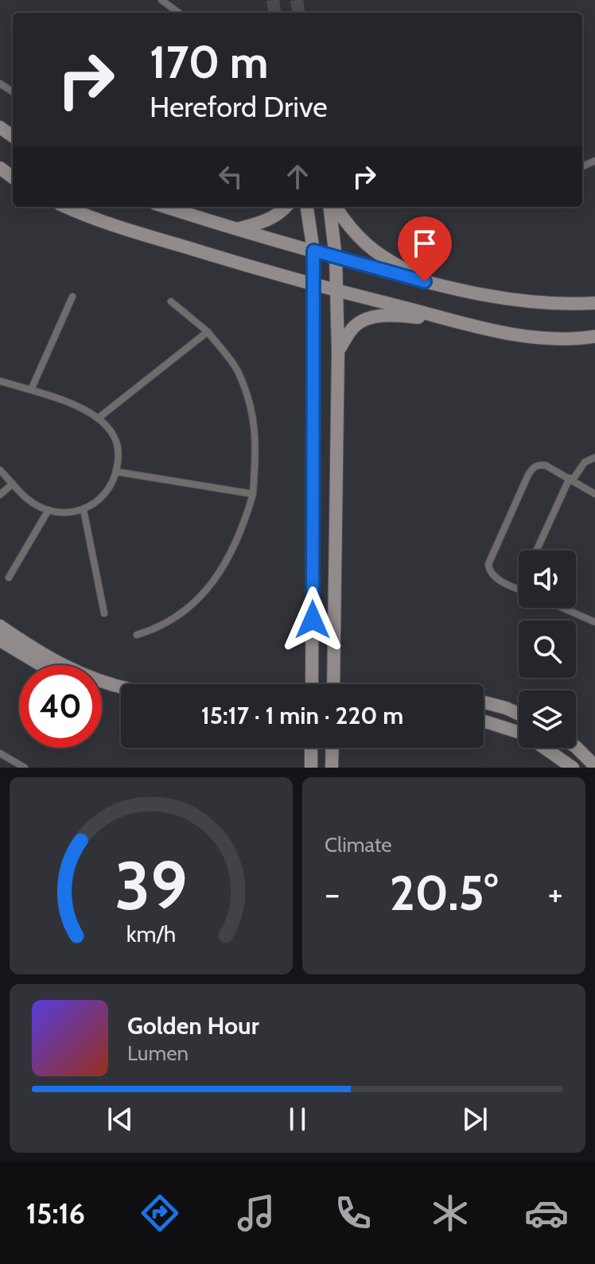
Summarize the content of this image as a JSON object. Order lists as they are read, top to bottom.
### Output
{
  "page": {
    "turn": ["170 m", "Hereford Drive"],
    "limit": "40",
    "trip": "15:17 · 1 min · 220 m",
    "tile": "Climate",
    "heat": ["−", "20.5°", "+"],
    "song": ["Golden Hour", "Lumen"],
    "tabs": "15:16",
    "gauge": ["39", "km/h"]
  }
}
